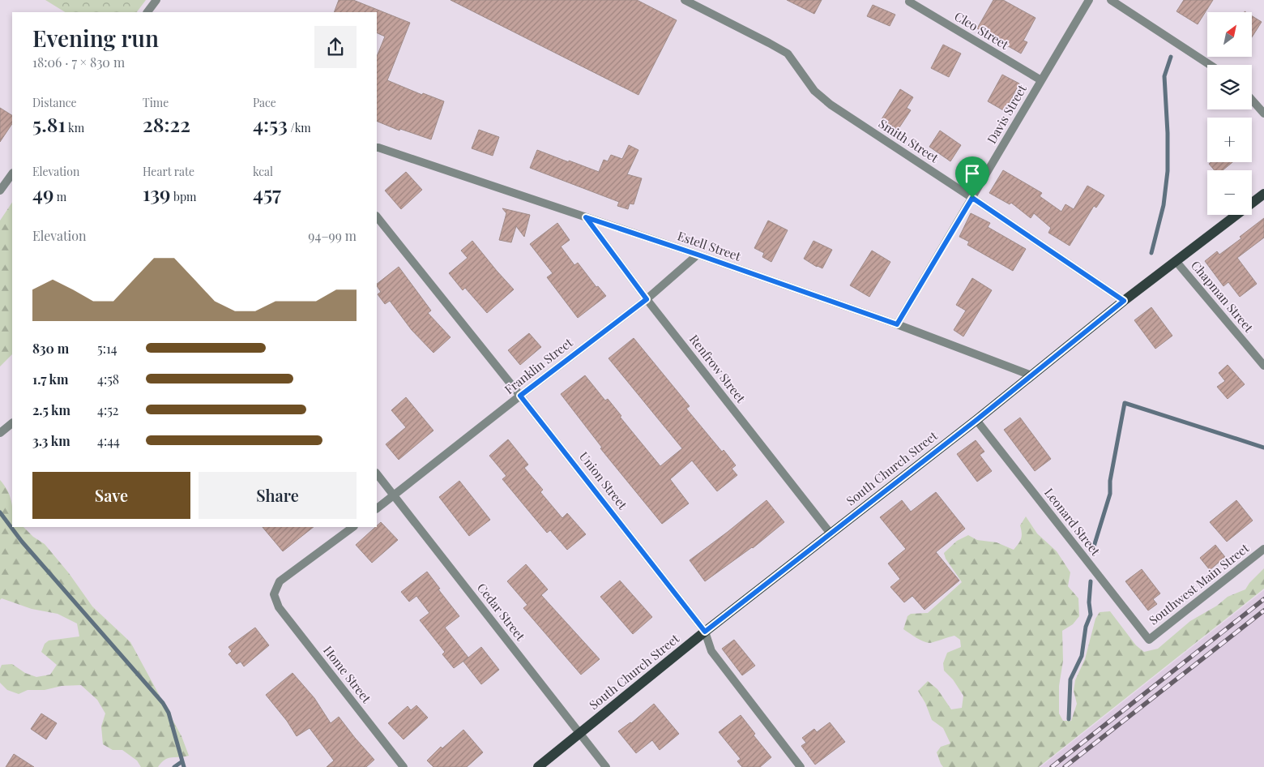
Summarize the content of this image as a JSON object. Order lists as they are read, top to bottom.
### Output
{
  "streets": {
    "main road": ["South Church Street"],
    "street": [
      "Cleo Street",
      "Davis Street",
      "Smith Street",
      "Estell Street",
      "Chapman Street",
      "Franklin Street",
      "Renfrow Street",
      "Union Street",
      "Leonard Street",
      "Southwest Main Street",
      "Cedar Street",
      "Home Street"
    ]
  },
  "crossings": [
    ["Cleo Street", "Davis Street"],
    ["Davis Street", "Smith Street"],
    ["Davis Street", "Estell Street"],
    ["Smith Street", "South Church Street"],
    ["Estell Street", "Franklin Street"],
    ["Estell Street", "Renfrow Street"],
    ["Estell Street", "South Church Street"],
    ["Chapman Street", "South Church Street"],
    ["Franklin Street", "Renfrow Street"],
    ["Franklin Street", "Union Street"],
    ["Franklin Street", "Cedar Street"],
    ["Renfrow Street", "South Church Street"],
    ["South Church Street", "Union Street"],
    ["South Church Street", "Leonard Street"],
    ["South Church Street", "Cedar Street"],
    ["Leonard Street", "Southwest Main Street"]
  ],
  "north": "top right",
  "page": {
    "map_buttons": ["+", "−"],
    "heading": ["Evening run", "18:06 · 7 × 830 m"],
    "stats": [
      ["Distance", "5.81 km"],
      ["Time", "28:22"],
      ["Pace", "4:53 /km"],
      ["Elevation", "49 m"],
      ["Heart rate", "139 bpm"],
      ["kcal", "457"]
    ],
    "chart": ["Elevation", "94–99 m"],
    "list": [
      {
        "name": "830 m",
        "note": "5:14"
      },
      {
        "name": "1.7 km",
        "note": "4:58"
      },
      {
        "name": "2.5 km",
        "note": "4:52"
      },
      {
        "name": "3.3 km",
        "note": "4:44"
      }
    ],
    "buttons": ["Save", "Share"]
  }
}
